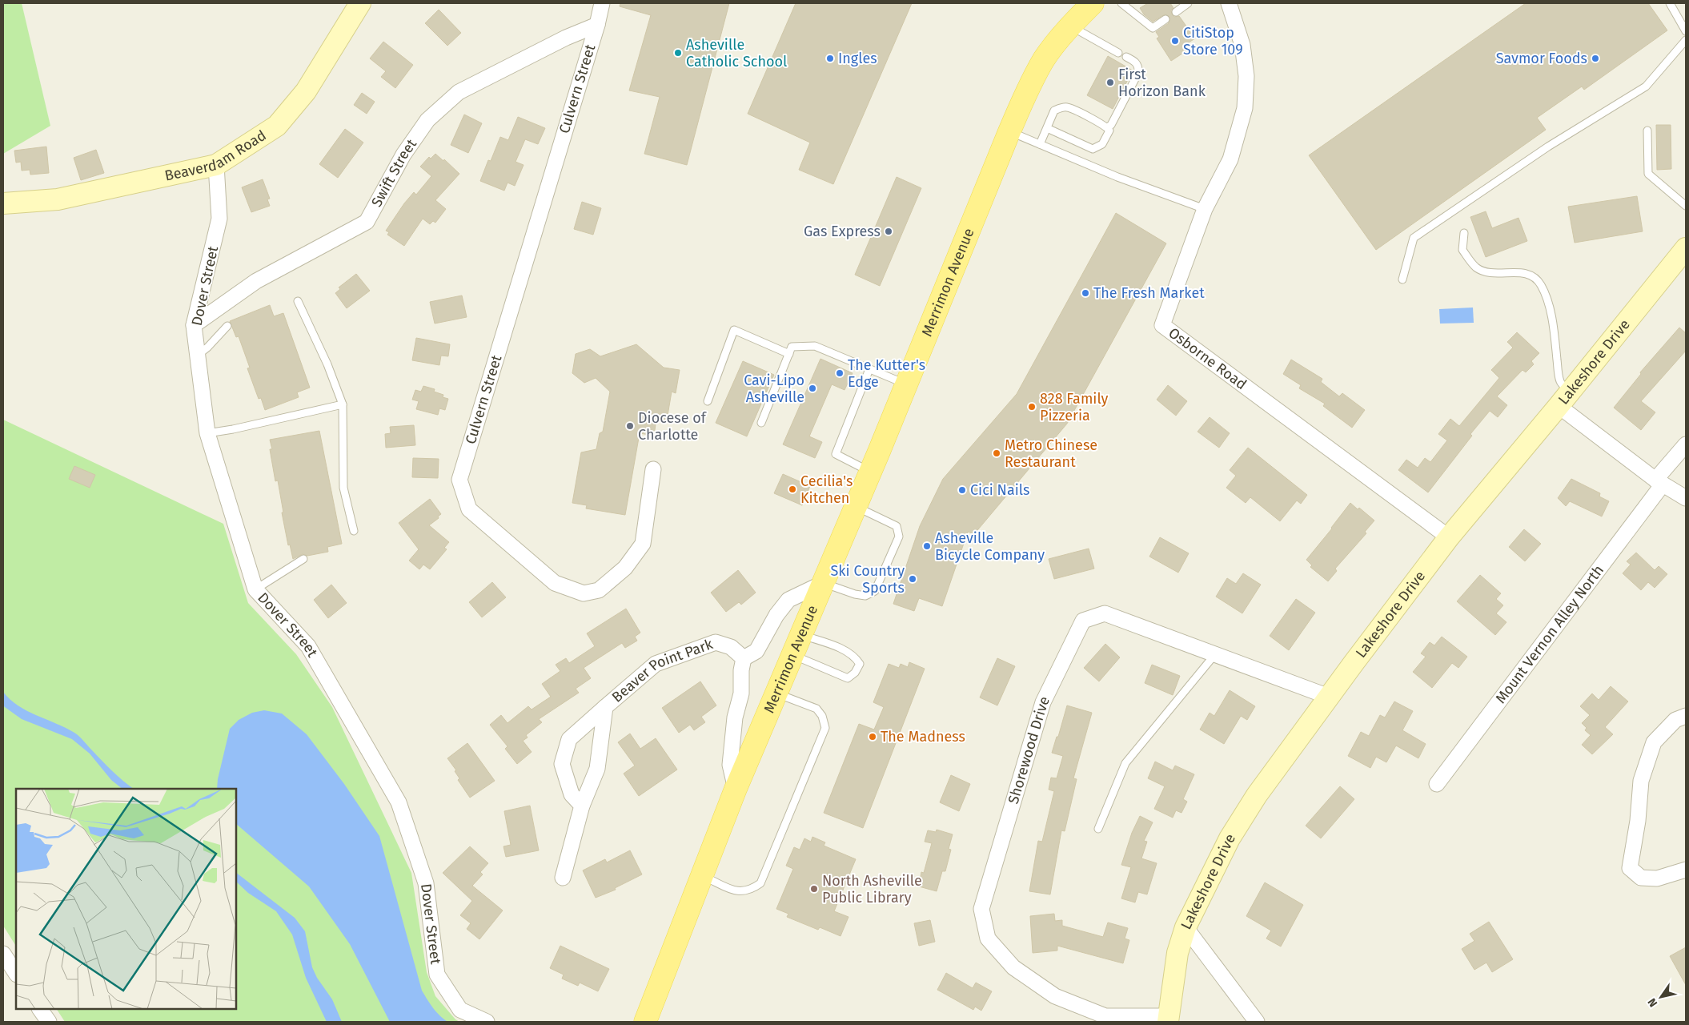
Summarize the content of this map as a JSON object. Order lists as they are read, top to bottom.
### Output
{
  "streets": {
    "main road": ["Merrimon Avenue"],
    "street": [
      "Culvern Street",
      "Beaverdam Road",
      "Swift Street",
      "Dover Street",
      "Osborne Road",
      "Lakeshore Drive",
      "Mount Vernon Alley North",
      "Beaver Point Park",
      "Shorewood Drive"
    ]
  },
  "crossings": [
    ["Culvern Street", "Swift Street"],
    ["Beaverdam Road", "Dover Street"],
    ["Swift Street", "Dover Street"],
    ["Osborne Road", "Lakeshore Drive"],
    ["Lakeshore Drive", "Shorewood Drive"]
  ],
  "places": [
    "CitiStop Store 109",
    "Asheville Catholic School",
    "Ingles",
    "Savmor Foods",
    "First Horizon Bank",
    "Gas Express",
    "The Fresh Market",
    "The Kutter's Edge",
    "Cavi-Lipo Asheville",
    "828 Family Pizzeria",
    "Diocese of Charlotte",
    "Metro Chinese Restaurant",
    "Cecilia's Kitchen",
    "Cici Nails",
    "Asheville Bicycle Company",
    "Ski Country Sports",
    "The Madness",
    "North Asheville Public Library"
  ],
  "north": "bottom left"
}
